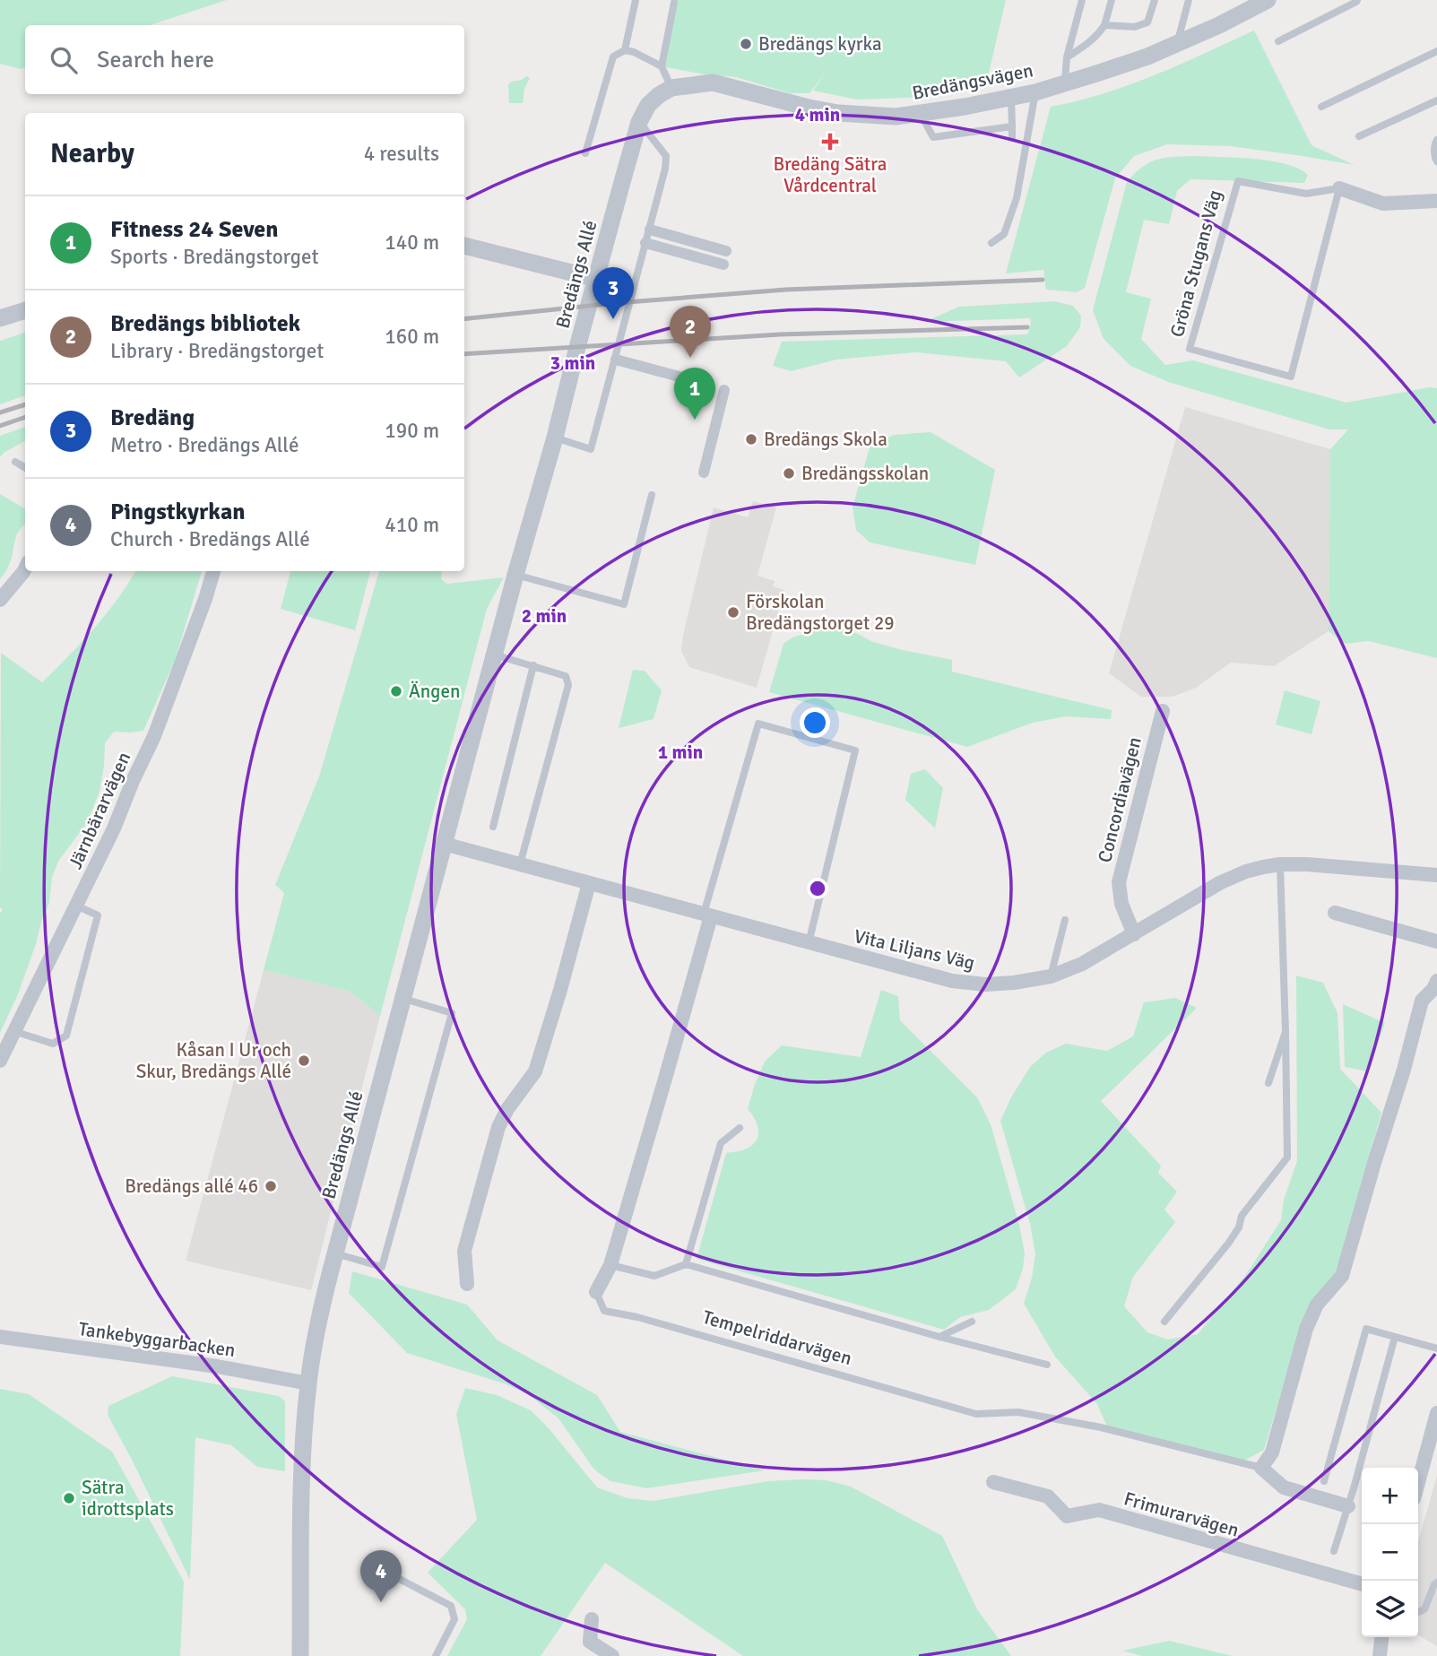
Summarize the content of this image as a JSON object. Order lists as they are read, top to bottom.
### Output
{
  "streets": {
    "street": [
      "Bredängsvägen",
      "Gröna Stugans Väg",
      "Bredängs Allé",
      "Concordiavägen",
      "Järnbärarvägen",
      "Vita Liljans Väg",
      "Tempelriddarvägen",
      "Tankebyggarbacken",
      "Frimurarvägen"
    ]
  },
  "crossings": [
    ["Bredängsvägen", "Bredängs Allé"],
    ["Bredängs Allé", "Vita Liljans Väg"],
    ["Bredängs Allé", "Tankebyggarbacken"],
    ["Concordiavägen", "Vita Liljans Väg"],
    ["Vita Liljans Väg", "Tempelriddarvägen"]
  ],
  "places": {
    "other": [
      "Bredängs kyrka",
      "Bredängs Skola",
      "Bredängsskolan",
      "Förskolan Bredängstorget 29",
      "Ängen",
      "Kåsan I Ur och Skur, Bredängs Allé",
      "Bredängs allé 46",
      "Sätra idrottsplats"
    ],
    "health": ["Bredäng Sätra Vårdcentral"]
  },
  "page": {
    "search": "Search here",
    "heading": ["Nearby", "4 results"],
    "list": [
      {
        "mark": "1",
        "name": "Fitness 24 Seven",
        "note": "Sports · Bredängstorget",
        "value": "140 m"
      },
      {
        "mark": "2",
        "name": "Bredängs bibliotek",
        "note": "Library · Bredängstorget",
        "value": "160 m"
      },
      {
        "mark": "3",
        "name": "Bredäng",
        "note": "Metro · Bredängs Allé",
        "value": "190 m"
      },
      {
        "mark": "4",
        "name": "Pingstkyrkan",
        "note": "Church · Bredängs Allé",
        "value": "410 m"
      }
    ],
    "pins": [
      "3",
      "2",
      "1",
      "4"
    ],
    "map_buttons": ["+", "−"]
  },
  "rings": [
    "4 min",
    "3 min",
    "2 min",
    "1 min"
  ]
}
